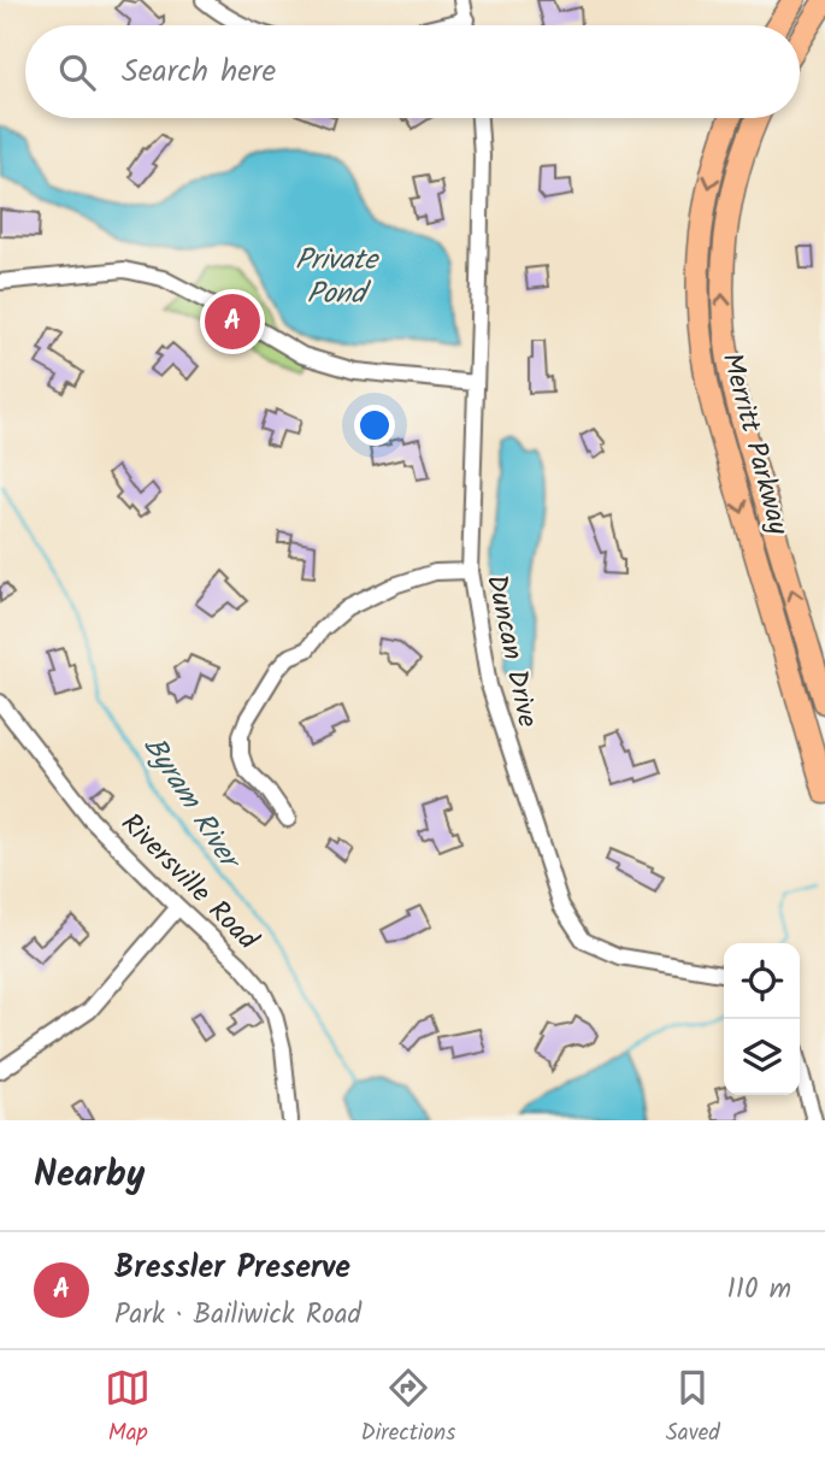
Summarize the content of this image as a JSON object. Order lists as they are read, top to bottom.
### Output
{
  "streets": {
    "highway": ["Merritt Parkway"],
    "street": ["Duncan Drive", "Riversville Road"]
  },
  "water": ["Private Pond", "Byram River"],
  "page": {
    "search": "Search here",
    "pins": "A",
    "heading": "Nearby",
    "list": [
      {
        "mark": "A",
        "name": "Bressler Preserve",
        "note": "Park · Bailiwick Road",
        "value": "110 m"
      }
    ],
    "nav": ["Map", "Directions", "Saved"]
  }
}
